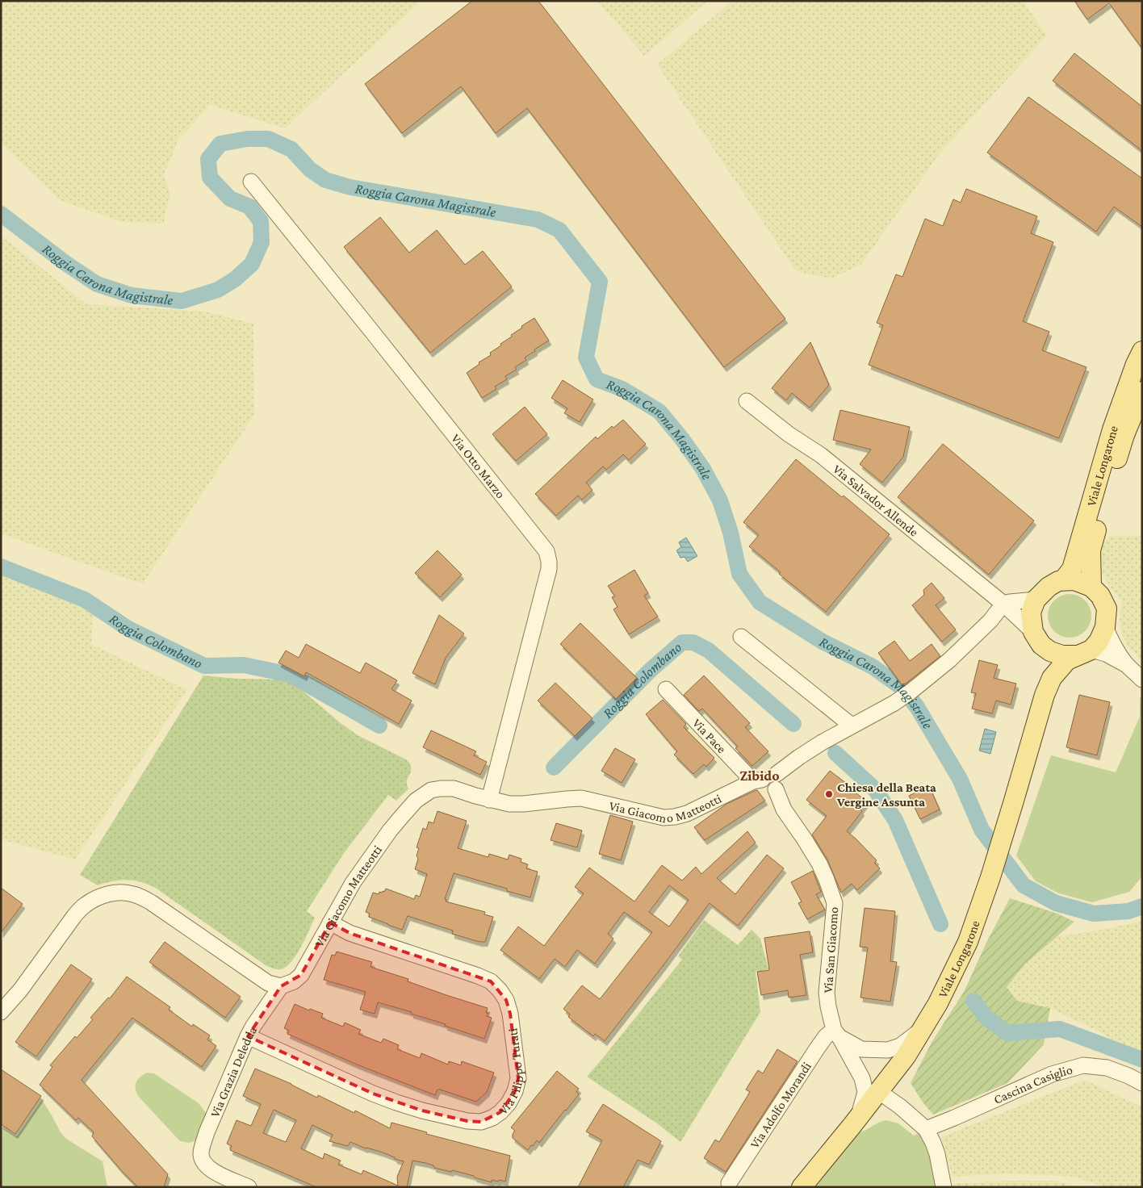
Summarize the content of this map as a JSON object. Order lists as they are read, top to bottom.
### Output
{
  "streets": {
    "main road": ["Viale Longarone"],
    "street": [
      "Via Otto Marzo",
      "Via Salvador Allende",
      "Via Pace",
      "Via Giacomo Matteotti",
      "Via San Giacomo",
      "Via Filippo Turati",
      "Via Grazia Deledda",
      "Cascina Casiglio",
      "Via Adolfo Morandi"
    ]
  },
  "crossings": [
    ["Via Otto Marzo", "Via Giacomo Matteotti"],
    ["Viale Longarone", "Via Salvador Allende"],
    ["Viale Longarone", "Via San Giacomo"],
    ["Via Pace", "Via Giacomo Matteotti"],
    ["Via Pace", "Via San Giacomo"],
    ["Via Giacomo Matteotti", "Via San Giacomo"],
    ["Via Giacomo Matteotti", "Via Filippo Turati"],
    ["Via Giacomo Matteotti", "Via Grazia Deledda"],
    ["Via San Giacomo", "Via Adolfo Morandi"],
    ["Via Filippo Turati", "Via Grazia Deledda"]
  ],
  "districts": ["Zibido"],
  "water": ["Roggia Carona Magistrale", "Roggia Colombano"],
  "places": ["Chiesa della Beata Vergine Assunta"]
}
